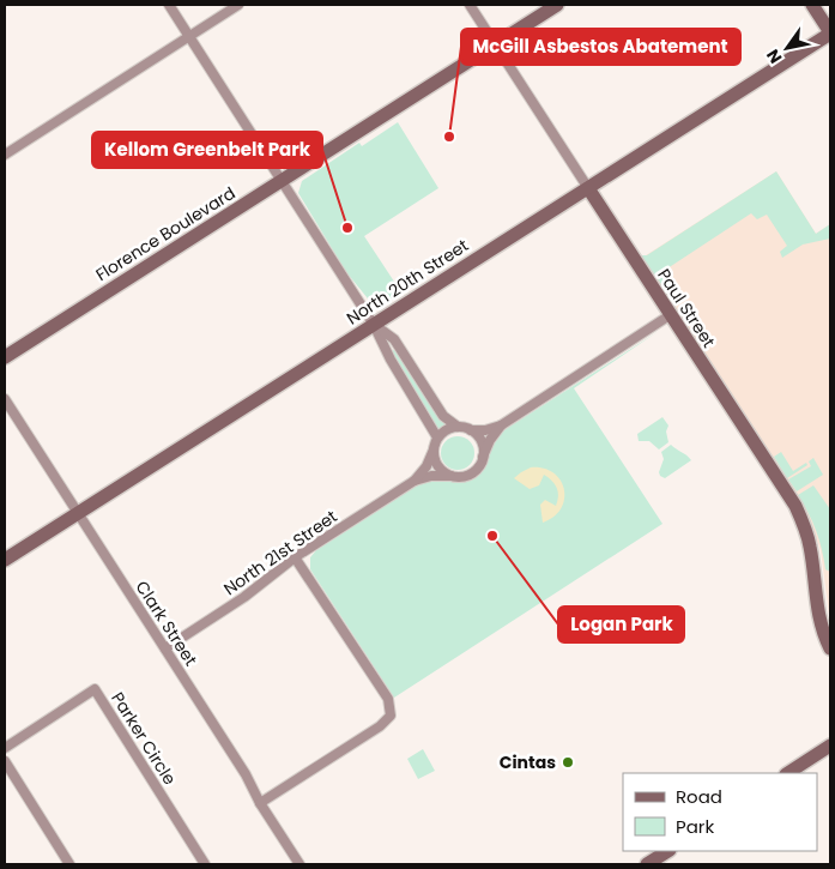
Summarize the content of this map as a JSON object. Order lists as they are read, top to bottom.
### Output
{
  "streets": {
    "street": [
      "Florence Boulevard",
      "North 20th Street",
      "Paul Street",
      "North 21st Street",
      "Clark Street",
      "Parker Circle"
    ]
  },
  "crossings": [
    ["Florence Boulevard", "Paul Street"],
    ["North 20th Street", "Paul Street"],
    ["North 20th Street", "Clark Street"],
    ["North 21st Street", "Clark Street"]
  ],
  "places": [
    "McGill Asbestos Abatement",
    "Kellom Greenbelt Park",
    "Logan Park",
    "Cintas"
  ],
  "legend": ["Road", "Park"],
  "north": "bottom left"
}
